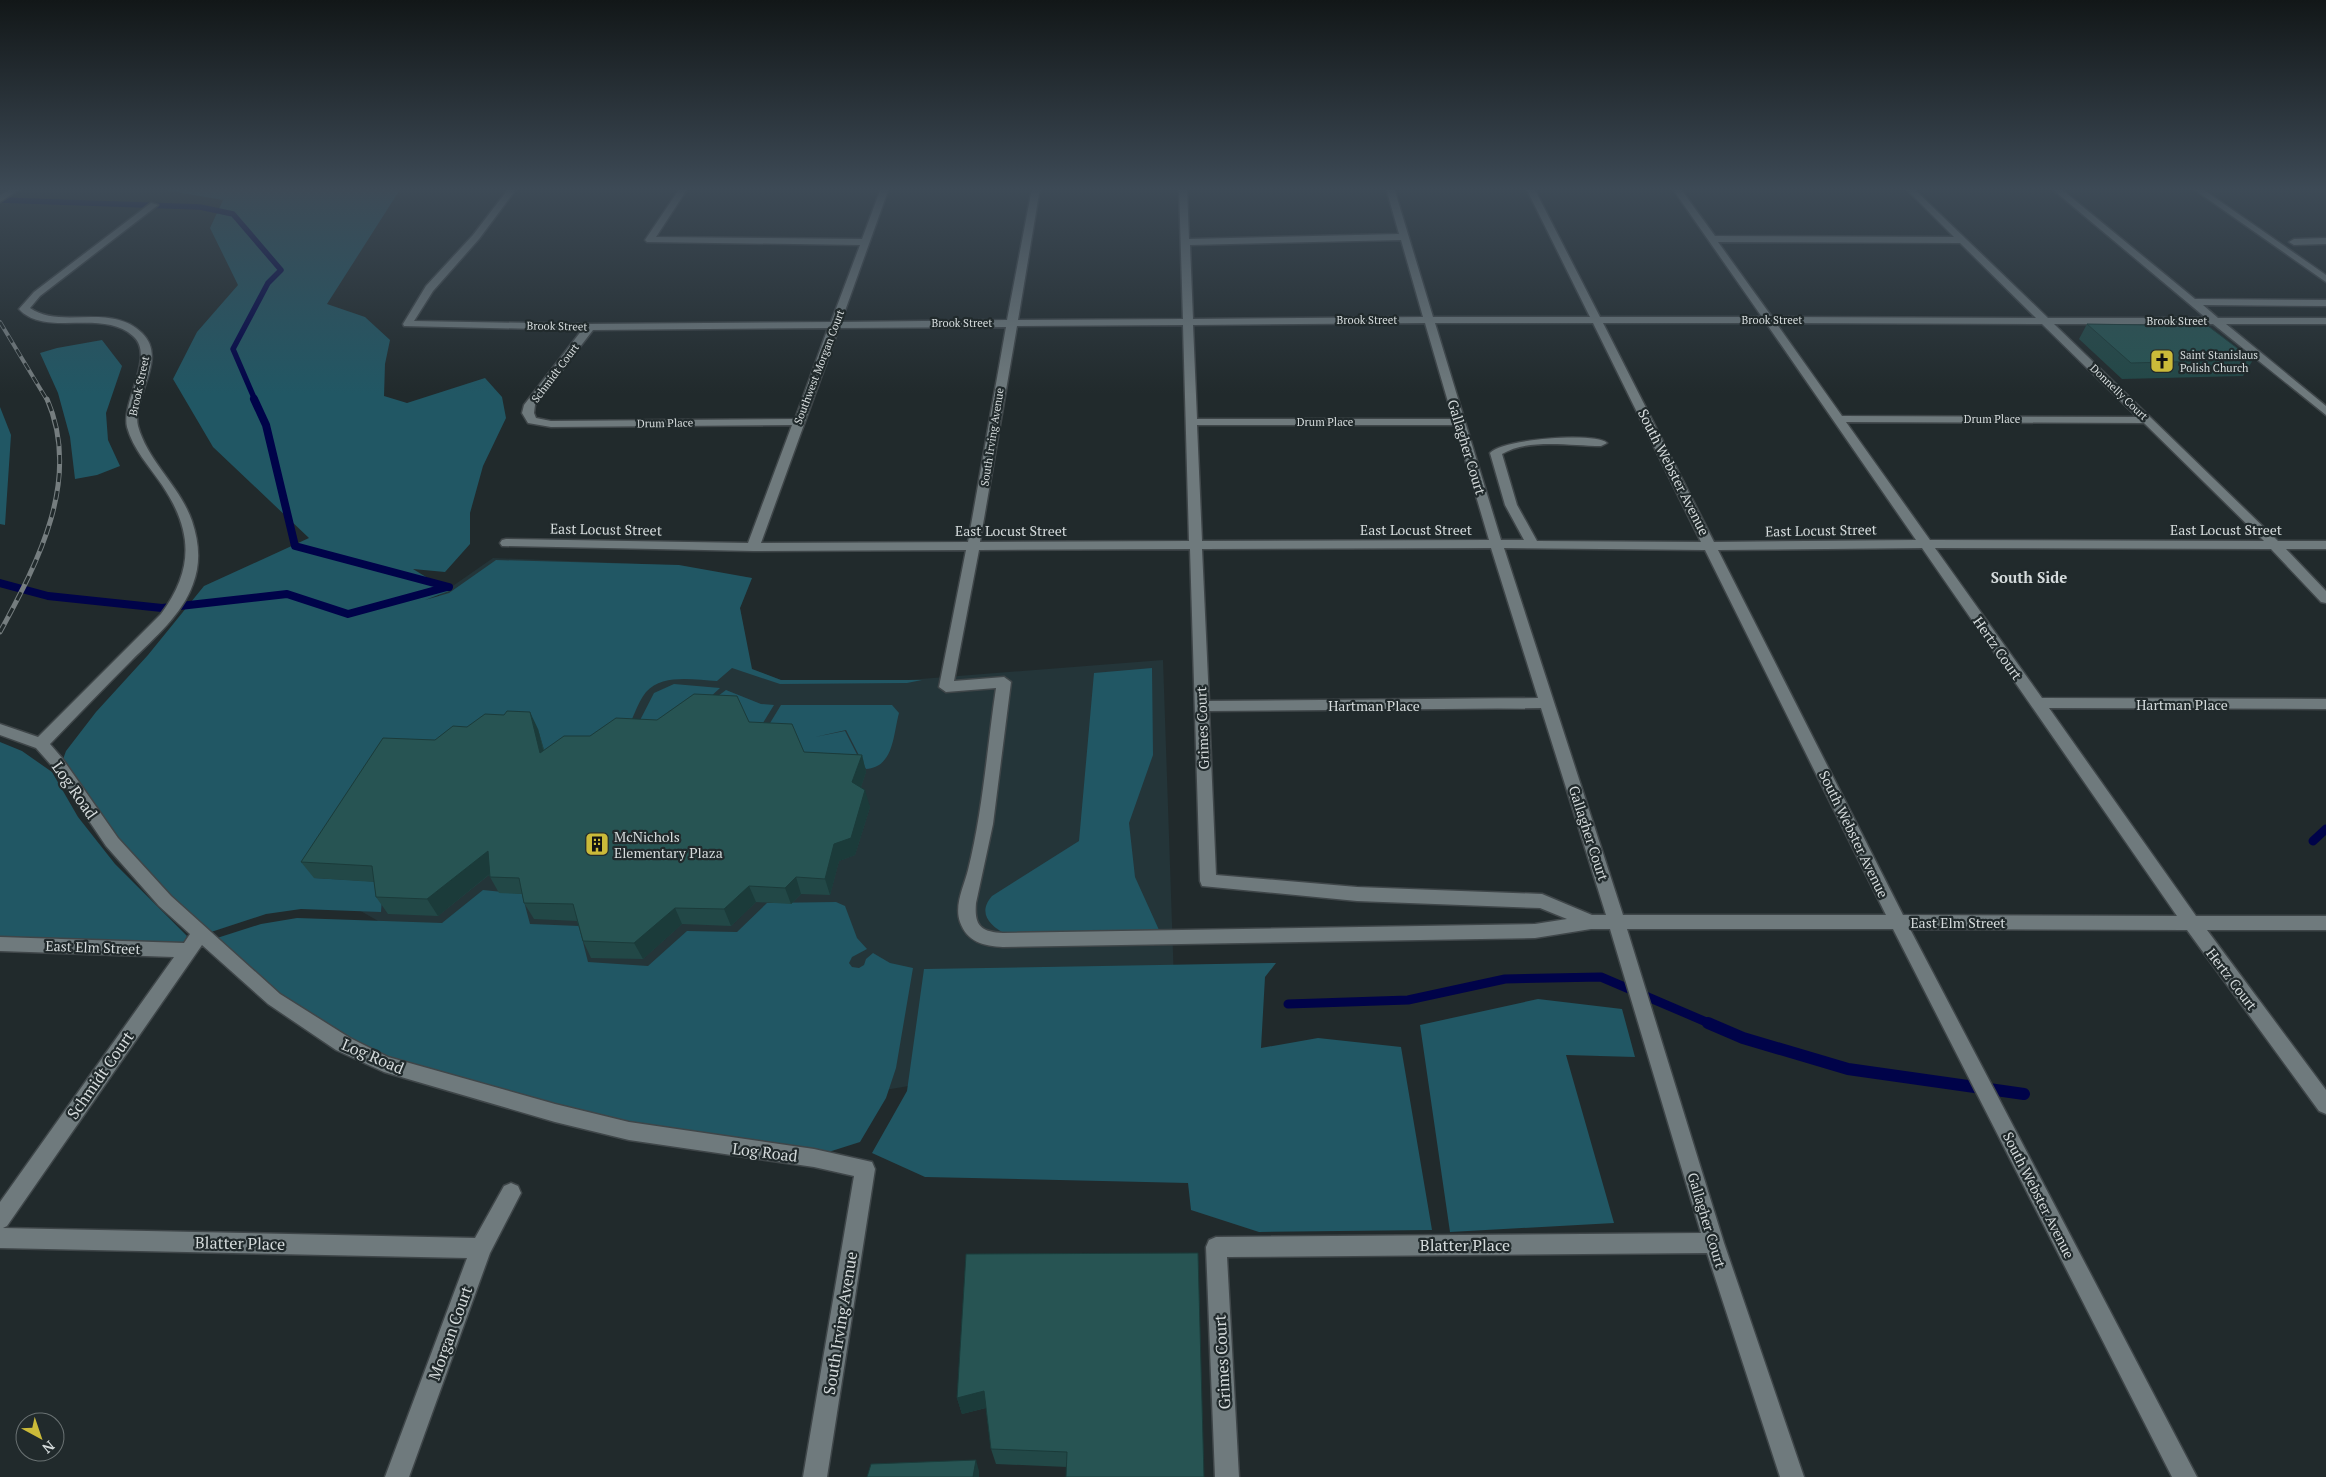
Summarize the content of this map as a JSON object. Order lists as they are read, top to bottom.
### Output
{
  "streets": {
    "street": [
      "Brook Street",
      "Southwest Morgan Court",
      "Schmidt Court",
      "Donnelly Court",
      "Drum Place",
      "South Irving Avenue",
      "Gallagher Court",
      "South Webster Avenue",
      "East Locust Street",
      "Hertz Court",
      "Hartman Place",
      "Grimes Court",
      "Log Road",
      "East Elm Street",
      "Blatter Place",
      "Morgan Court"
    ]
  },
  "crossings": [
    ["Brook Street", "Southwest Morgan Court"],
    ["Brook Street", "Schmidt Court"],
    ["Brook Street", "Donnelly Court"],
    ["Brook Street", "South Irving Avenue"],
    ["Brook Street", "Gallagher Court"],
    ["Brook Street", "South Webster Avenue"],
    ["Brook Street", "Hertz Court"],
    ["Brook Street", "Grimes Court"],
    ["Brook Street", "Log Road"],
    ["Southwest Morgan Court", "Drum Place"],
    ["Southwest Morgan Court", "East Locust Street"],
    ["Schmidt Court", "Drum Place"],
    ["Schmidt Court", "Log Road"],
    ["Schmidt Court", "East Elm Street"],
    ["Donnelly Court", "Drum Place"],
    ["Donnelly Court", "East Locust Street"],
    ["Drum Place", "Gallagher Court"],
    ["Drum Place", "Hertz Court"],
    ["Drum Place", "Grimes Court"],
    ["South Irving Avenue", "East Locust Street"],
    ["South Irving Avenue", "Grimes Court"],
    ["South Irving Avenue", "Log Road"],
    ["South Irving Avenue", "East Elm Street"],
    ["Gallagher Court", "East Locust Street"],
    ["Gallagher Court", "Hartman Place"],
    ["Gallagher Court", "East Elm Street"],
    ["Gallagher Court", "Blatter Place"],
    ["South Webster Avenue", "East Locust Street"],
    ["South Webster Avenue", "East Elm Street"],
    ["East Locust Street", "Hertz Court"],
    ["East Locust Street", "Grimes Court"],
    ["Hertz Court", "Hartman Place"],
    ["Hertz Court", "East Elm Street"],
    ["Hartman Place", "Grimes Court"],
    ["Grimes Court", "East Elm Street"],
    ["Grimes Court", "Blatter Place"],
    ["Blatter Place", "Morgan Court"]
  ],
  "districts": ["South Side"],
  "places": {
    "church": ["Saint Stanislaus Polish Church"],
    "building": ["McNichols Elementary Plaza"]
  },
  "north": "bottom right"
}
